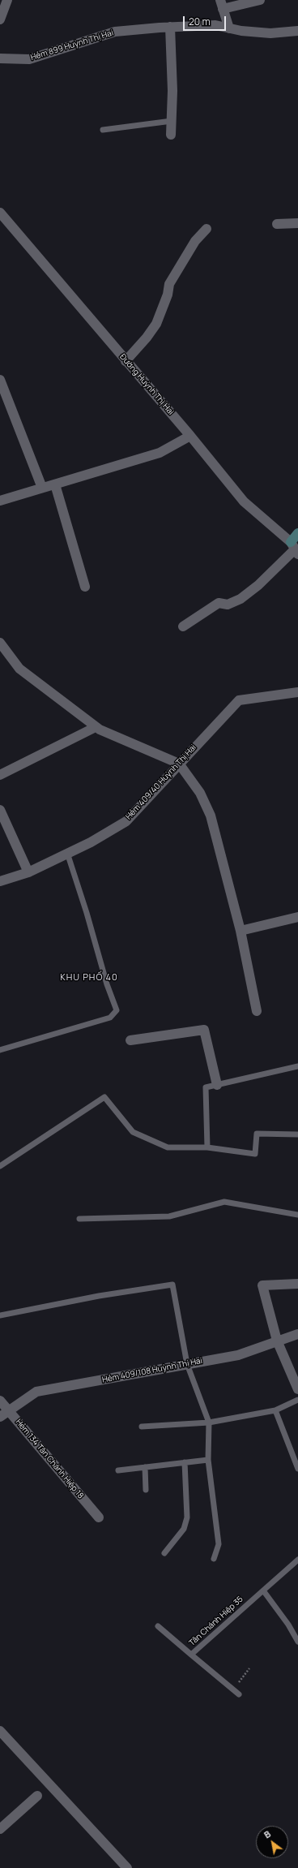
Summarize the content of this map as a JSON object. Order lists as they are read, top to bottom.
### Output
{
  "streets": {
    "street": [
      "Hẻm 899 Huỳnh Thị Hai",
      "Đường Huỳnh Thị Hai",
      "Hẻm 409/40 Huỳnh Thị Hai",
      "Hẻm 409/108 Huỳnh Thị Hai",
      "Hẻm 134 Tân Chánh Hiệp 18"
    ],
    "lane": ["Tân Chánh Hiệp 35"]
  },
  "crossings": [
    ["Hẻm 409/108 Huỳnh Thị Hai", "Hẻm 134 Tân Chánh Hiệp 18"]
  ],
  "districts": ["KHU PHỐ 40"],
  "scale_bar": "20 m",
  "north": "top left"
}
